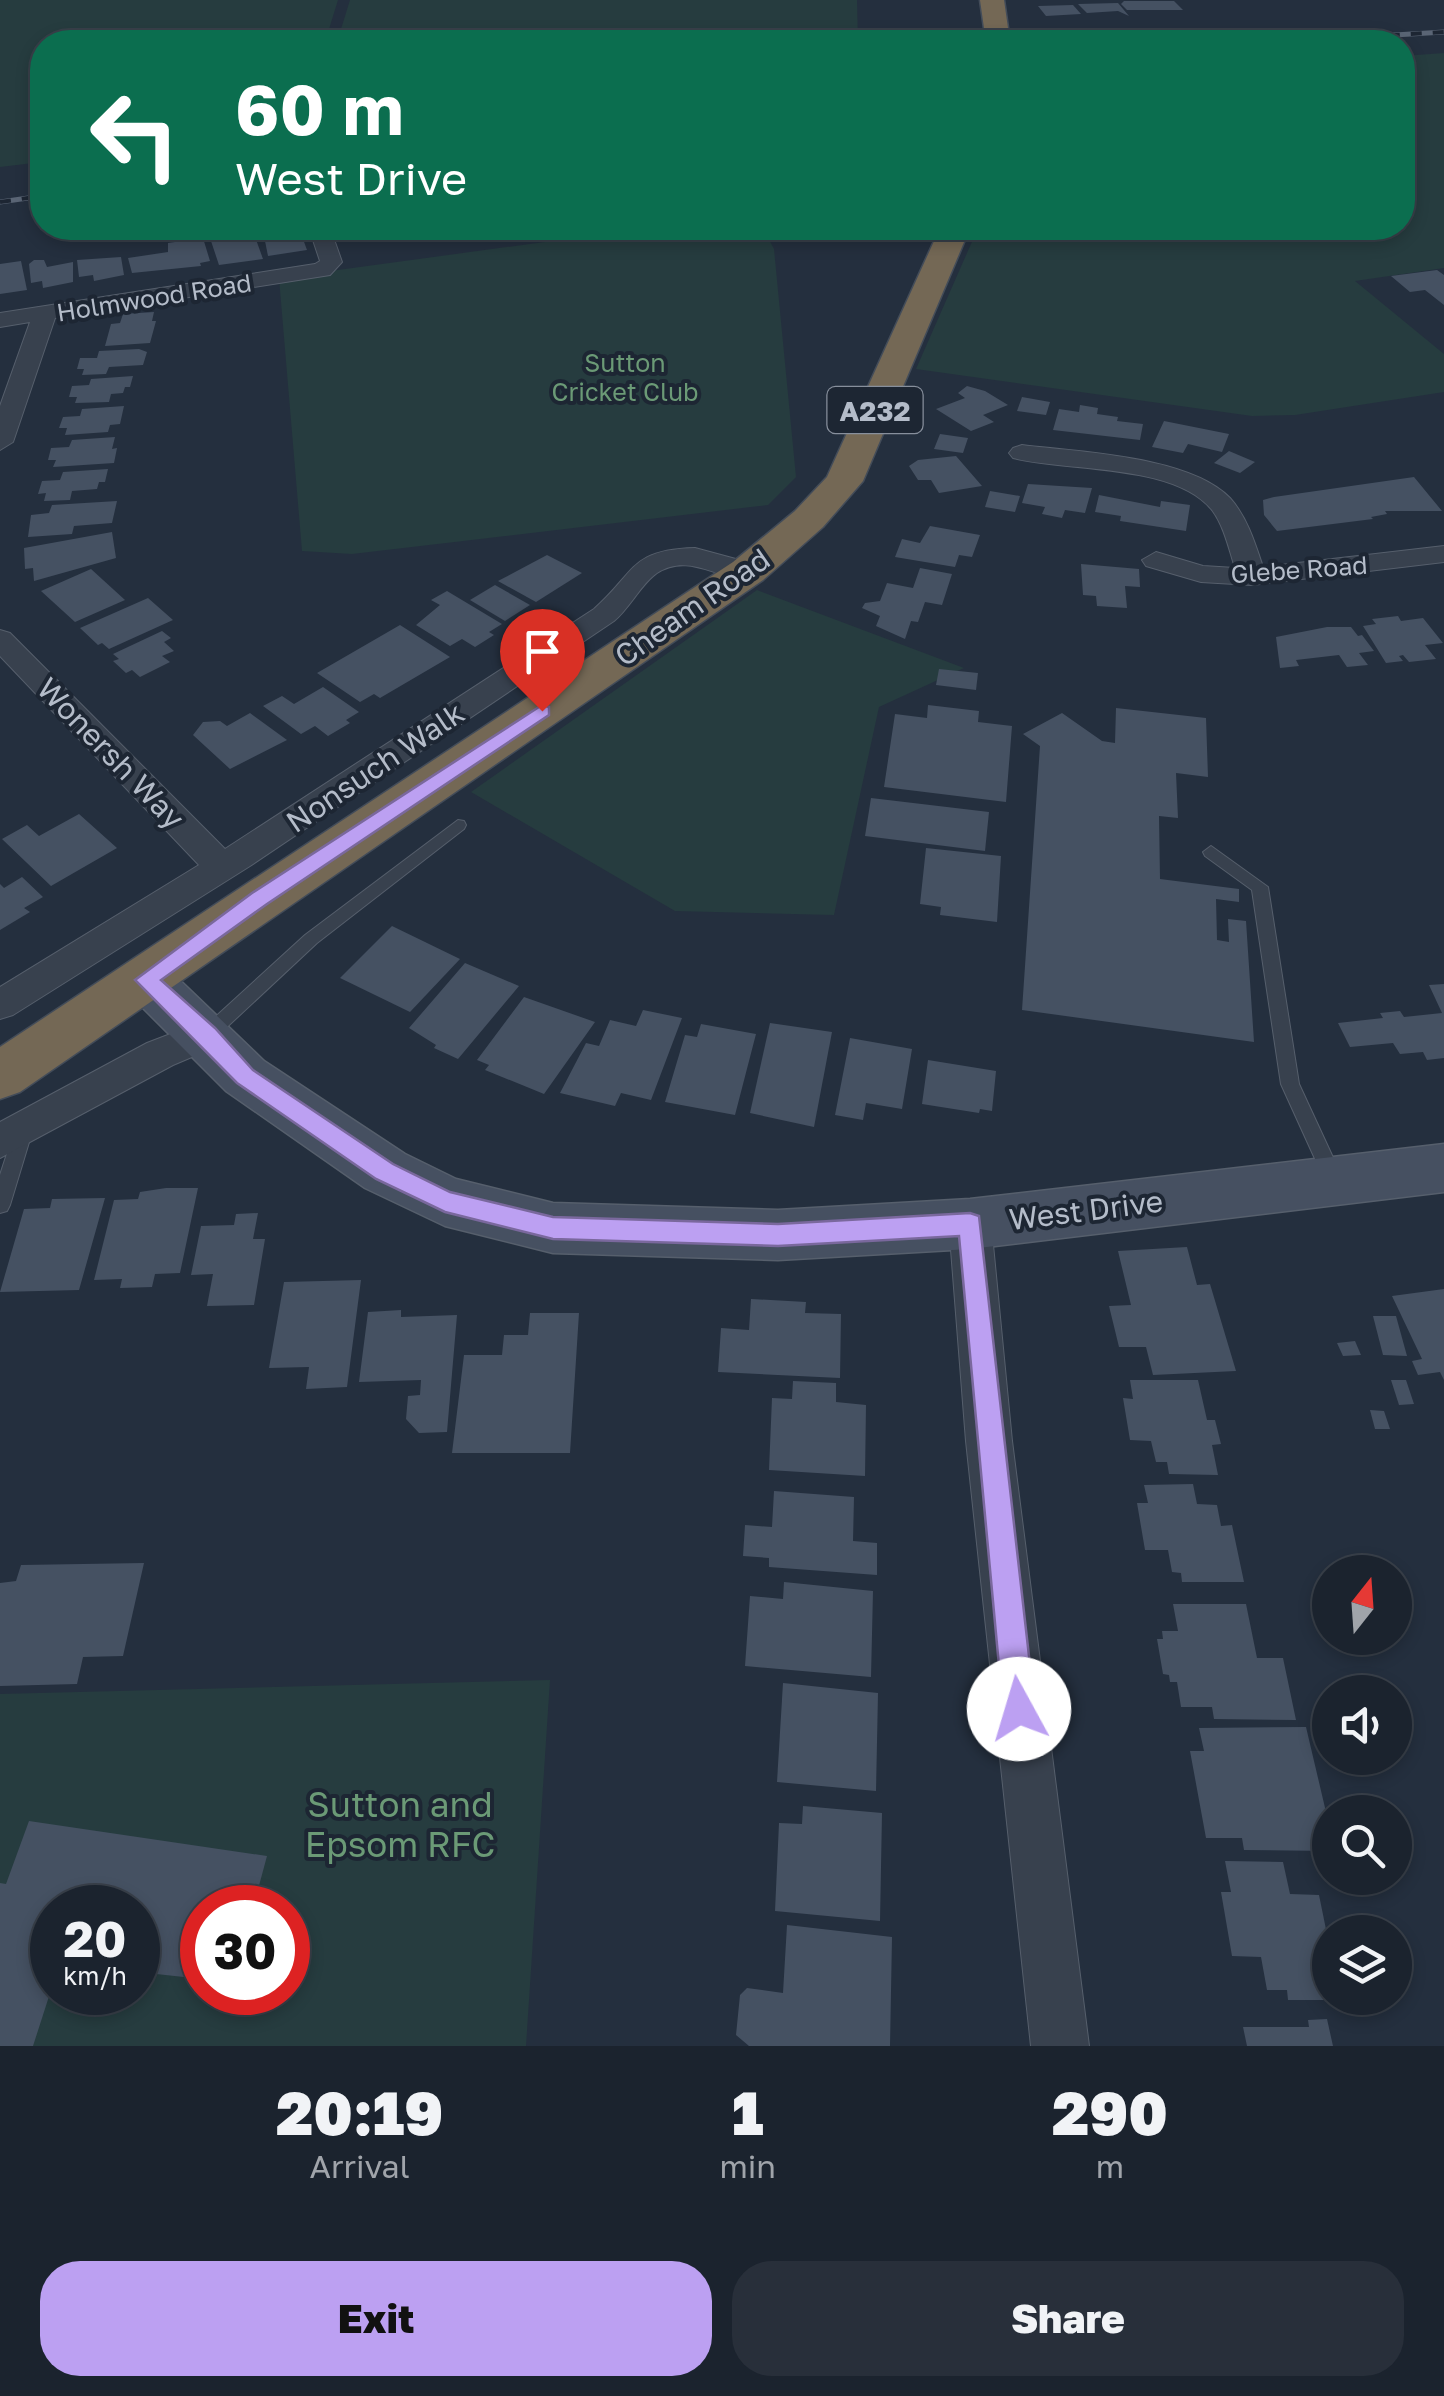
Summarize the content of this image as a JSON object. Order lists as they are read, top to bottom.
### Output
{
  "streets": {
    "highway": ["A232", "Cheam Road"],
    "street": [
      "Holmwood Road",
      "Glebe Road",
      "Wonersh Way",
      "Nonsuch Walk",
      "West Drive"
    ]
  },
  "crossings": [
    ["Cheam Road", "Nonsuch Walk"],
    ["Cheam Road", "West Drive"],
    ["Wonersh Way", "Nonsuch Walk"]
  ],
  "parks": ["Sutton Cricket Club", "Sutton and Epsom RFC"],
  "north": "top",
  "page": {
    "turn": ["60 m", "West Drive"],
    "speed": "20 km/h",
    "limit": "30",
    "eta": [
      "20:19",
      "Arrival",
      "1",
      "min",
      "290",
      "m"
    ],
    "buttons": ["Exit", "Share"]
  }
}
